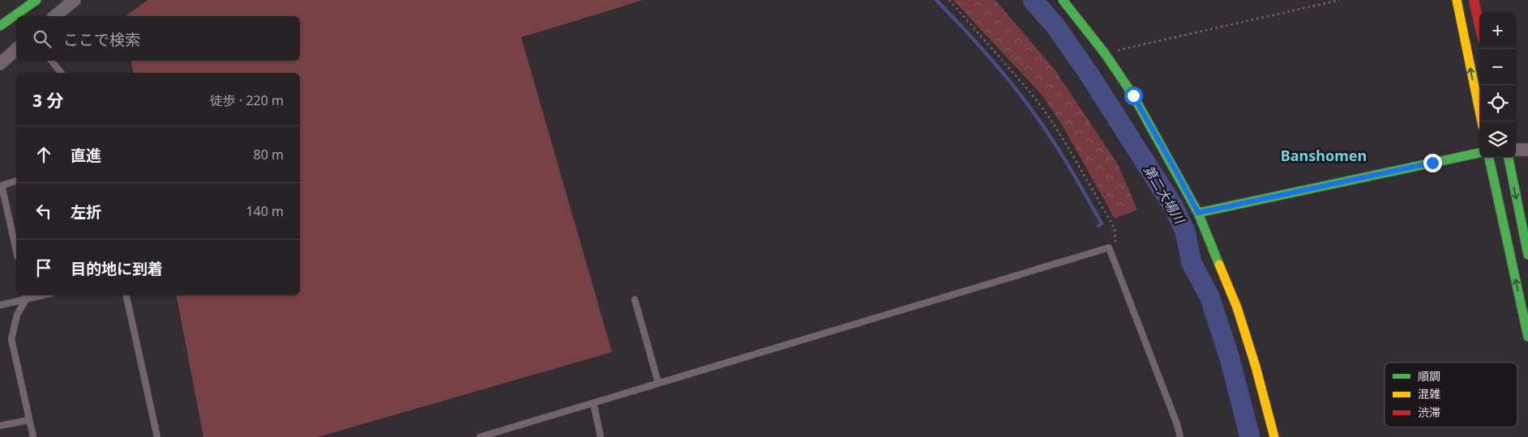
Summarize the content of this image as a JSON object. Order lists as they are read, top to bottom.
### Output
{
  "districts": ["Banshomen"],
  "water": ["第二大場川"],
  "legend": ["順調", "混雑", "渋滞"],
  "page": {
    "map_buttons": ["+", "−"],
    "search": "ここで検索",
    "heading": ["3 分", "徒歩 · 220 m"],
    "list": [
      ["直進", "80 m"],
      ["左折", "140 m"],
      "目的地に到着"
    ]
  }
}
